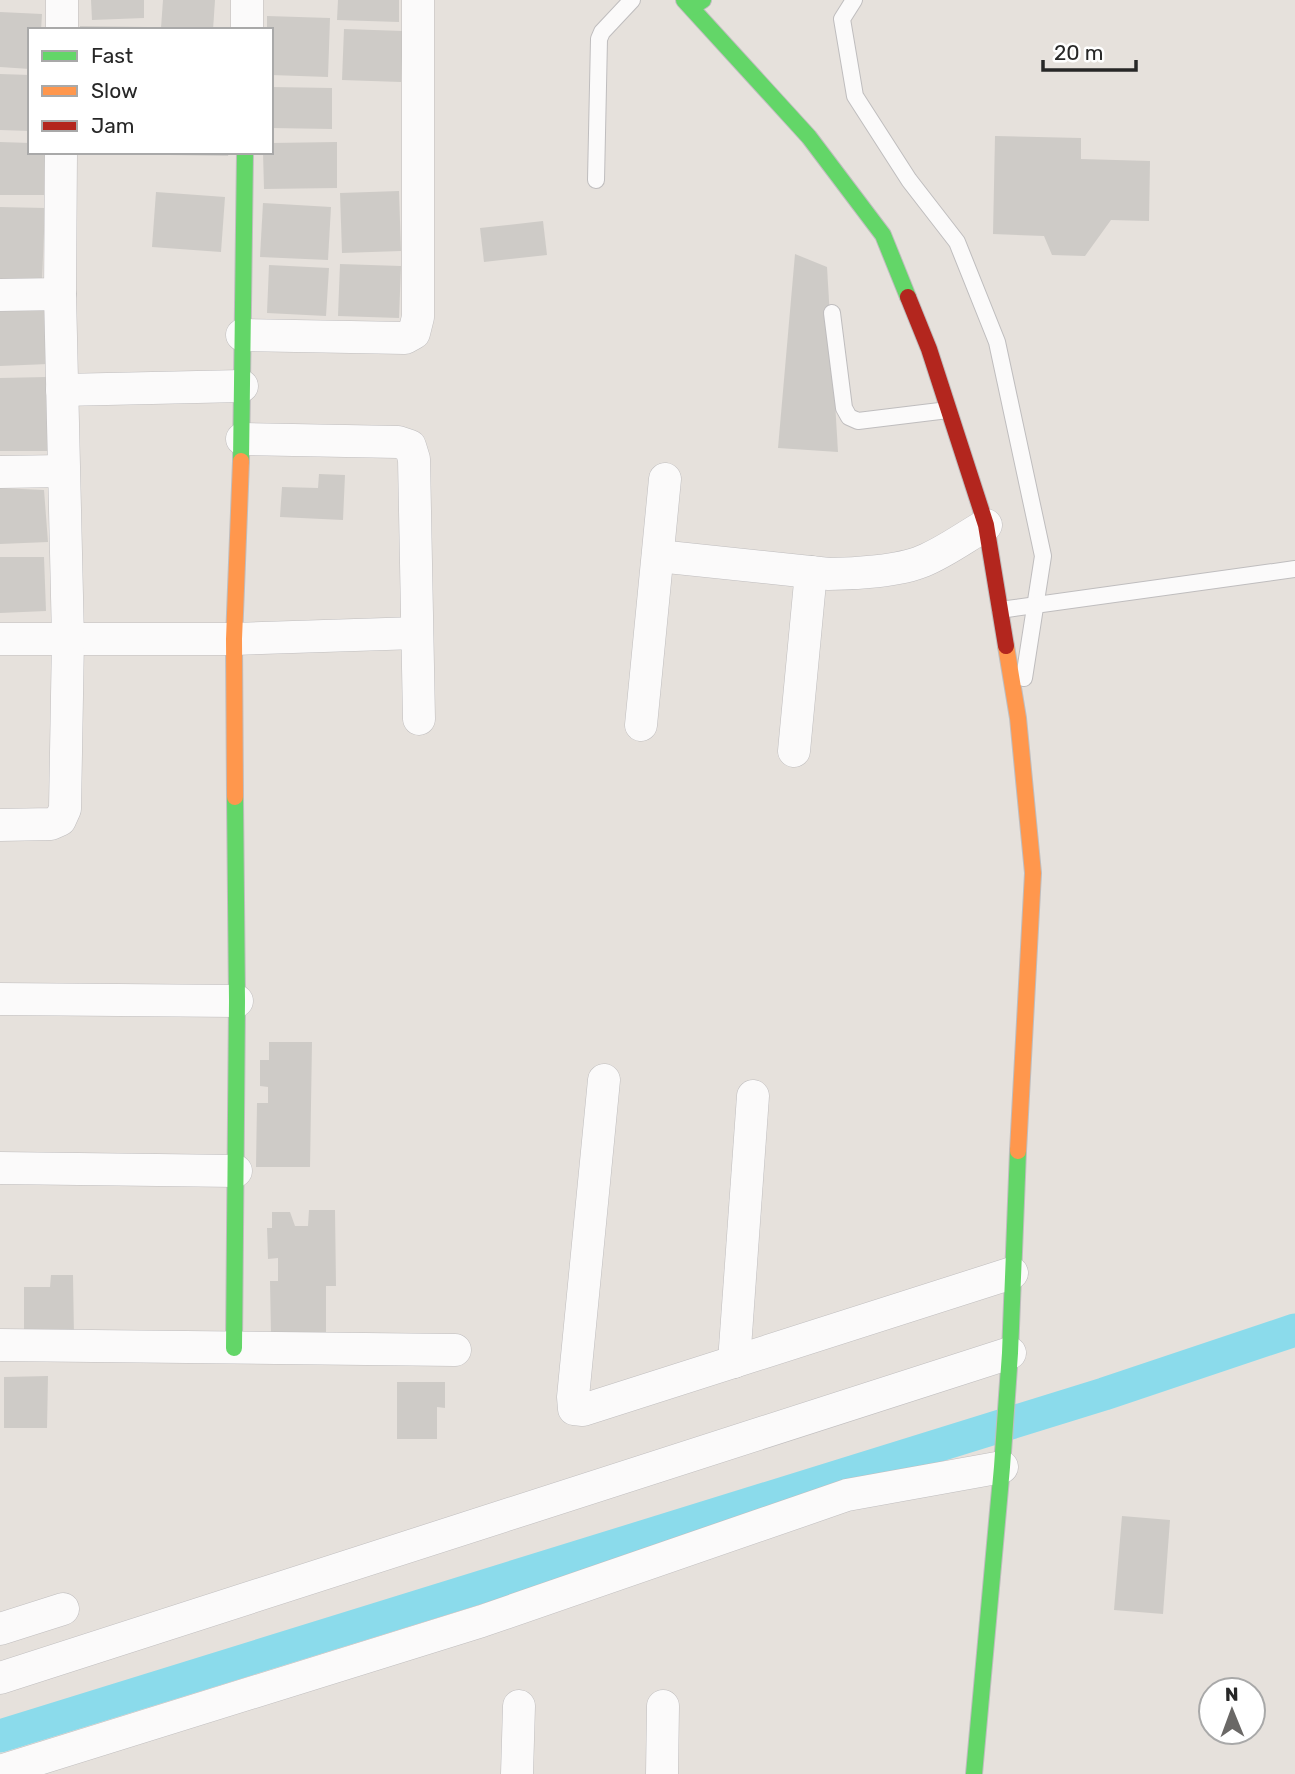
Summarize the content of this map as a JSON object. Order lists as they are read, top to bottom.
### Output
{
  "legend": ["Fast", "Slow", "Jam"],
  "scale_bar": "20 m",
  "north": "top"
}
